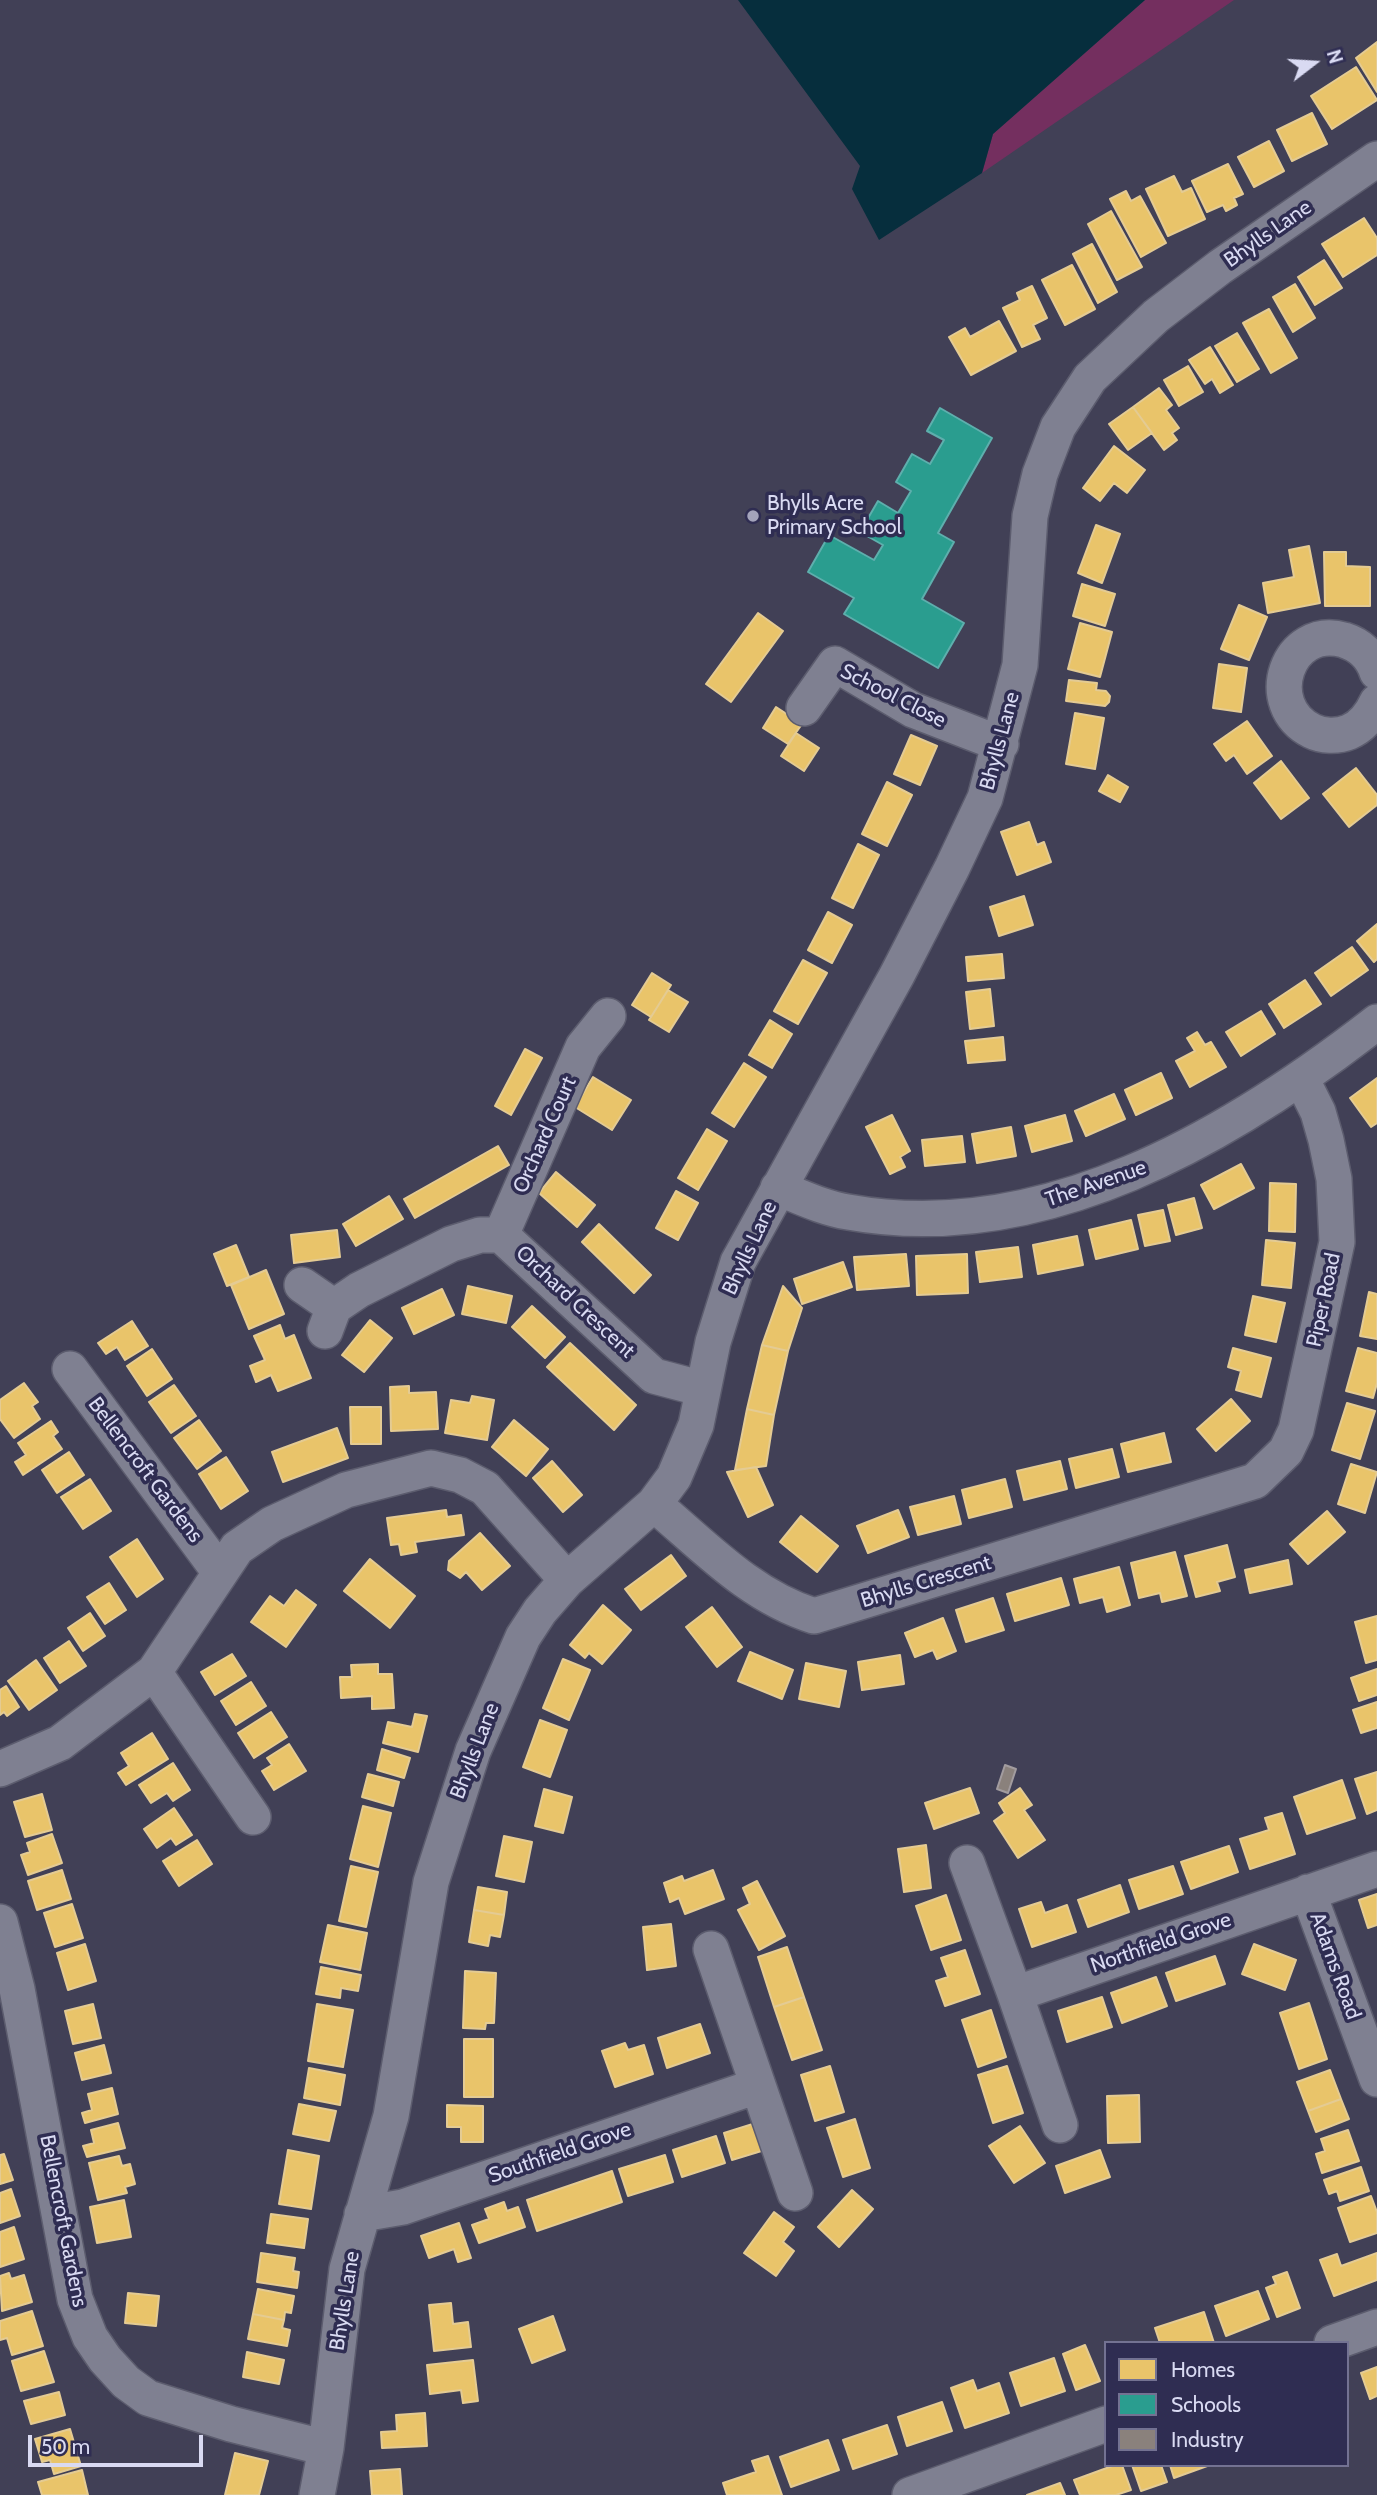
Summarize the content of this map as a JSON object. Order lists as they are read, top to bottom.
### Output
{
  "streets": {
    "street": [
      "Bhylls Lane",
      "School Close",
      "Orchard Court",
      "The Avenue",
      "Piper Road",
      "Orchard Crescent",
      "Bellencroft Gardens",
      "Bhylls Crescent",
      "Northfield Grove",
      "Adams Road",
      "Southfield Grove"
    ]
  },
  "crossings": [
    ["Bhylls Lane", "School Close"],
    ["Bhylls Lane", "The Avenue"],
    ["Bhylls Lane", "Orchard Crescent"],
    ["Bhylls Lane", "Bellencroft Gardens"],
    ["Bhylls Lane", "Bhylls Crescent"],
    ["Bhylls Lane", "Southfield Grove"],
    ["Orchard Court", "Orchard Crescent"],
    ["The Avenue", "Piper Road"],
    ["Piper Road", "Bhylls Crescent"],
    ["Northfield Grove", "Adams Road"]
  ],
  "places": ["Bhylls Acre Primary School"],
  "legend": ["Homes", "Schools", "Industry"],
  "scale_bar": "50 m",
  "north": "right"
}
